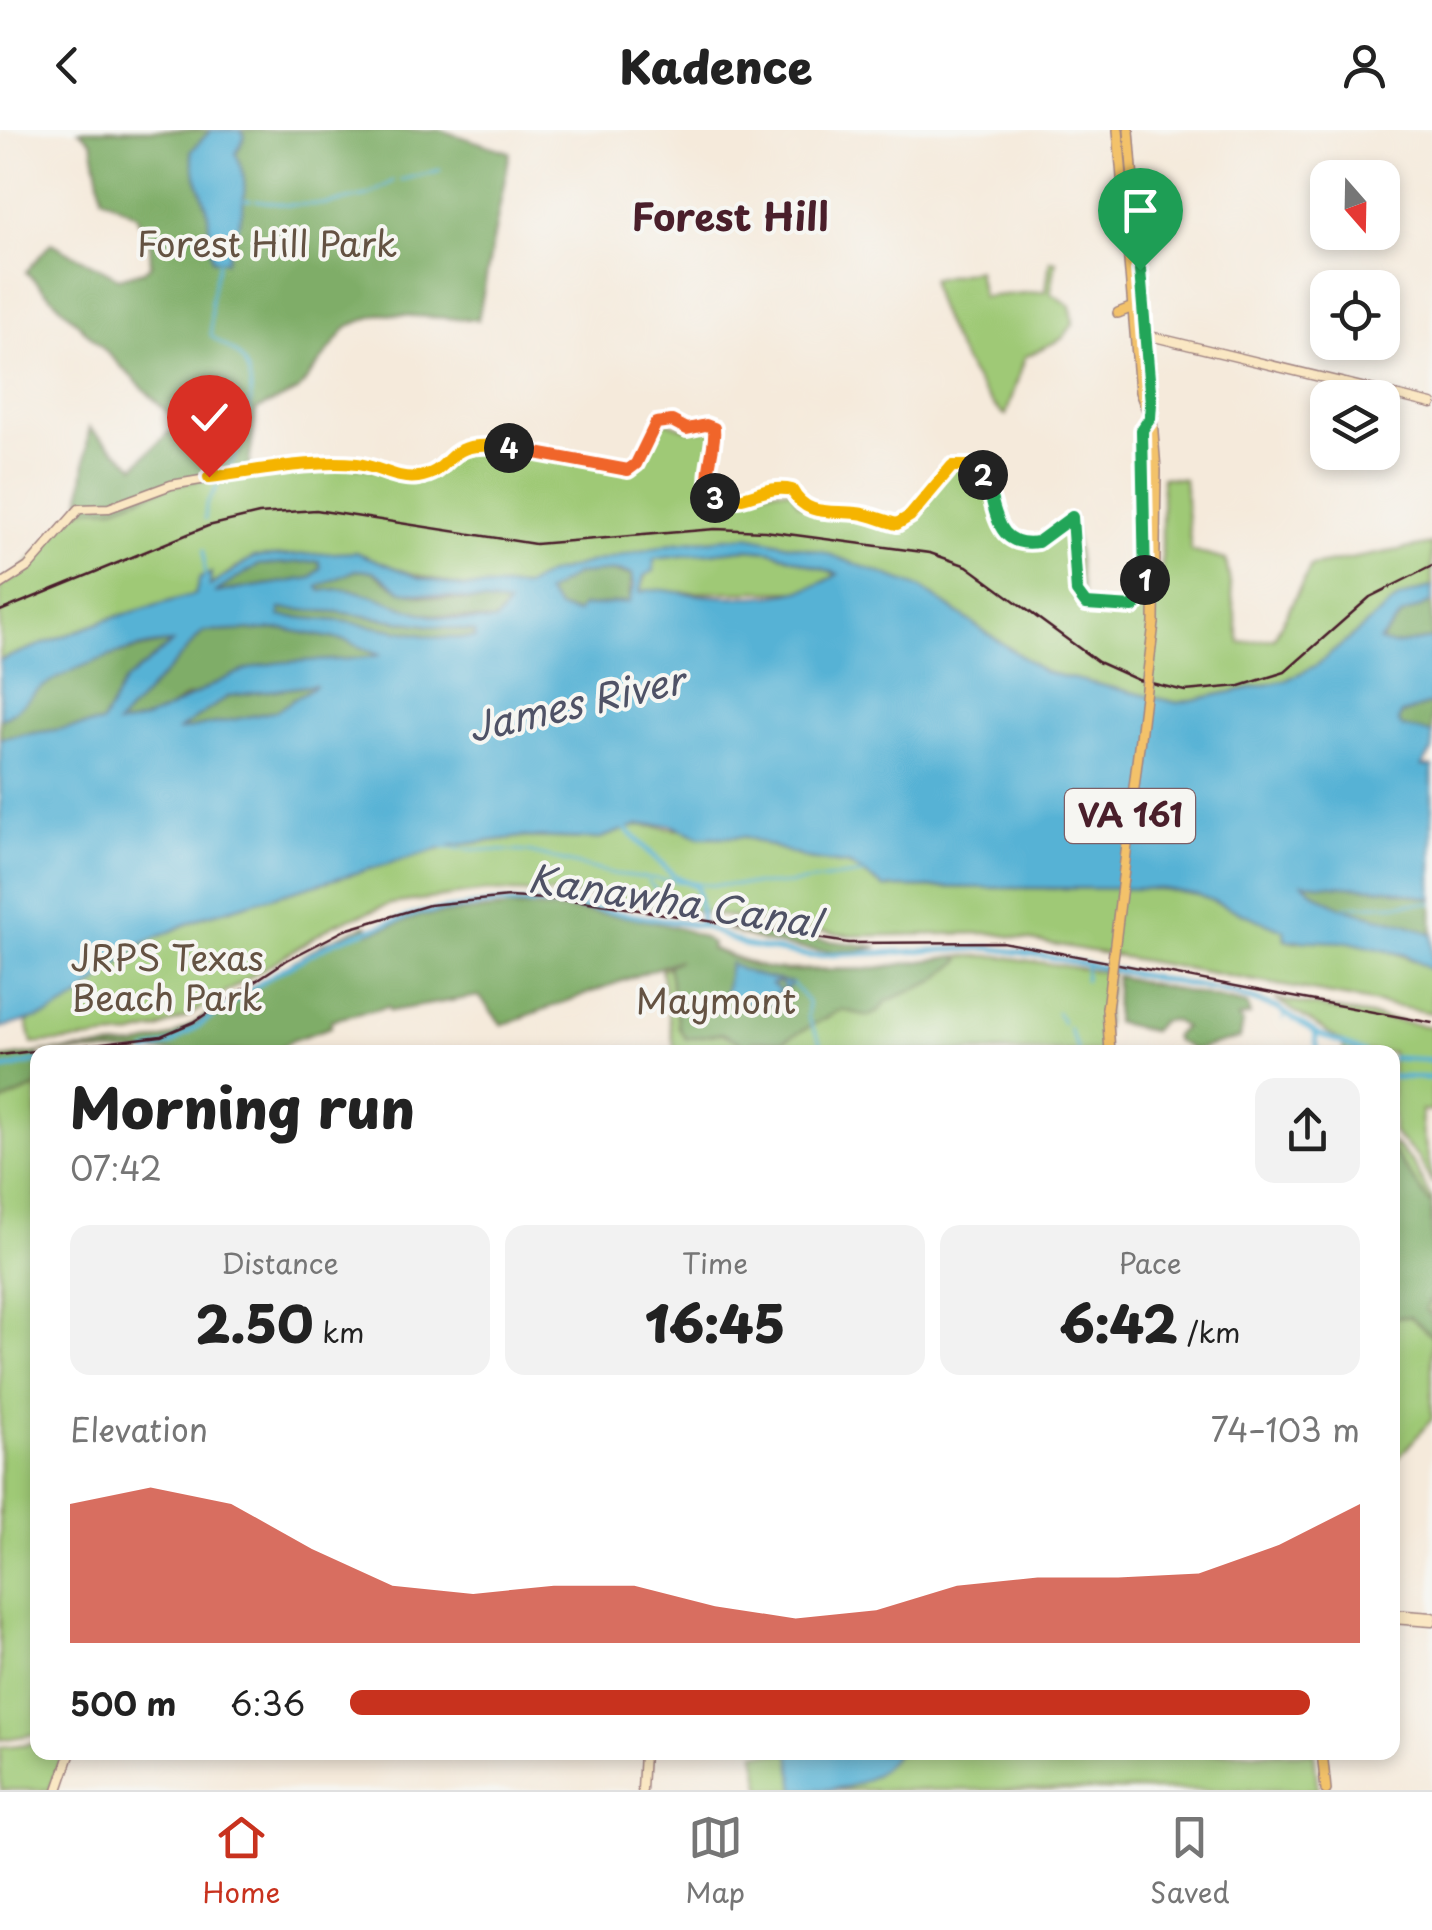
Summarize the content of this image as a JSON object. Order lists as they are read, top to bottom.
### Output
{
  "streets": {
    "main road": ["VA 161"]
  },
  "districts": ["Forest Hill"],
  "water": ["James River", "Kanawha Canal"],
  "parks": ["Forest Hill Park", "JRPS Texas Beach Park", "Maymont"],
  "north": "bottom",
  "page": {
    "header": "Kadence",
    "pins": [
      "4",
      "2",
      "3",
      "1"
    ],
    "heading": ["Morning run", "07:42"],
    "stats": [
      ["Distance", "2.50 km"],
      ["Time", "16:45"],
      ["Pace", "6:42 /km"]
    ],
    "chart": ["Elevation", "74–103 m"],
    "list": [
      {
        "name": "500 m",
        "note": "6:36"
      }
    ],
    "tabs": ["Home", "Map", "Saved"]
  }
}
